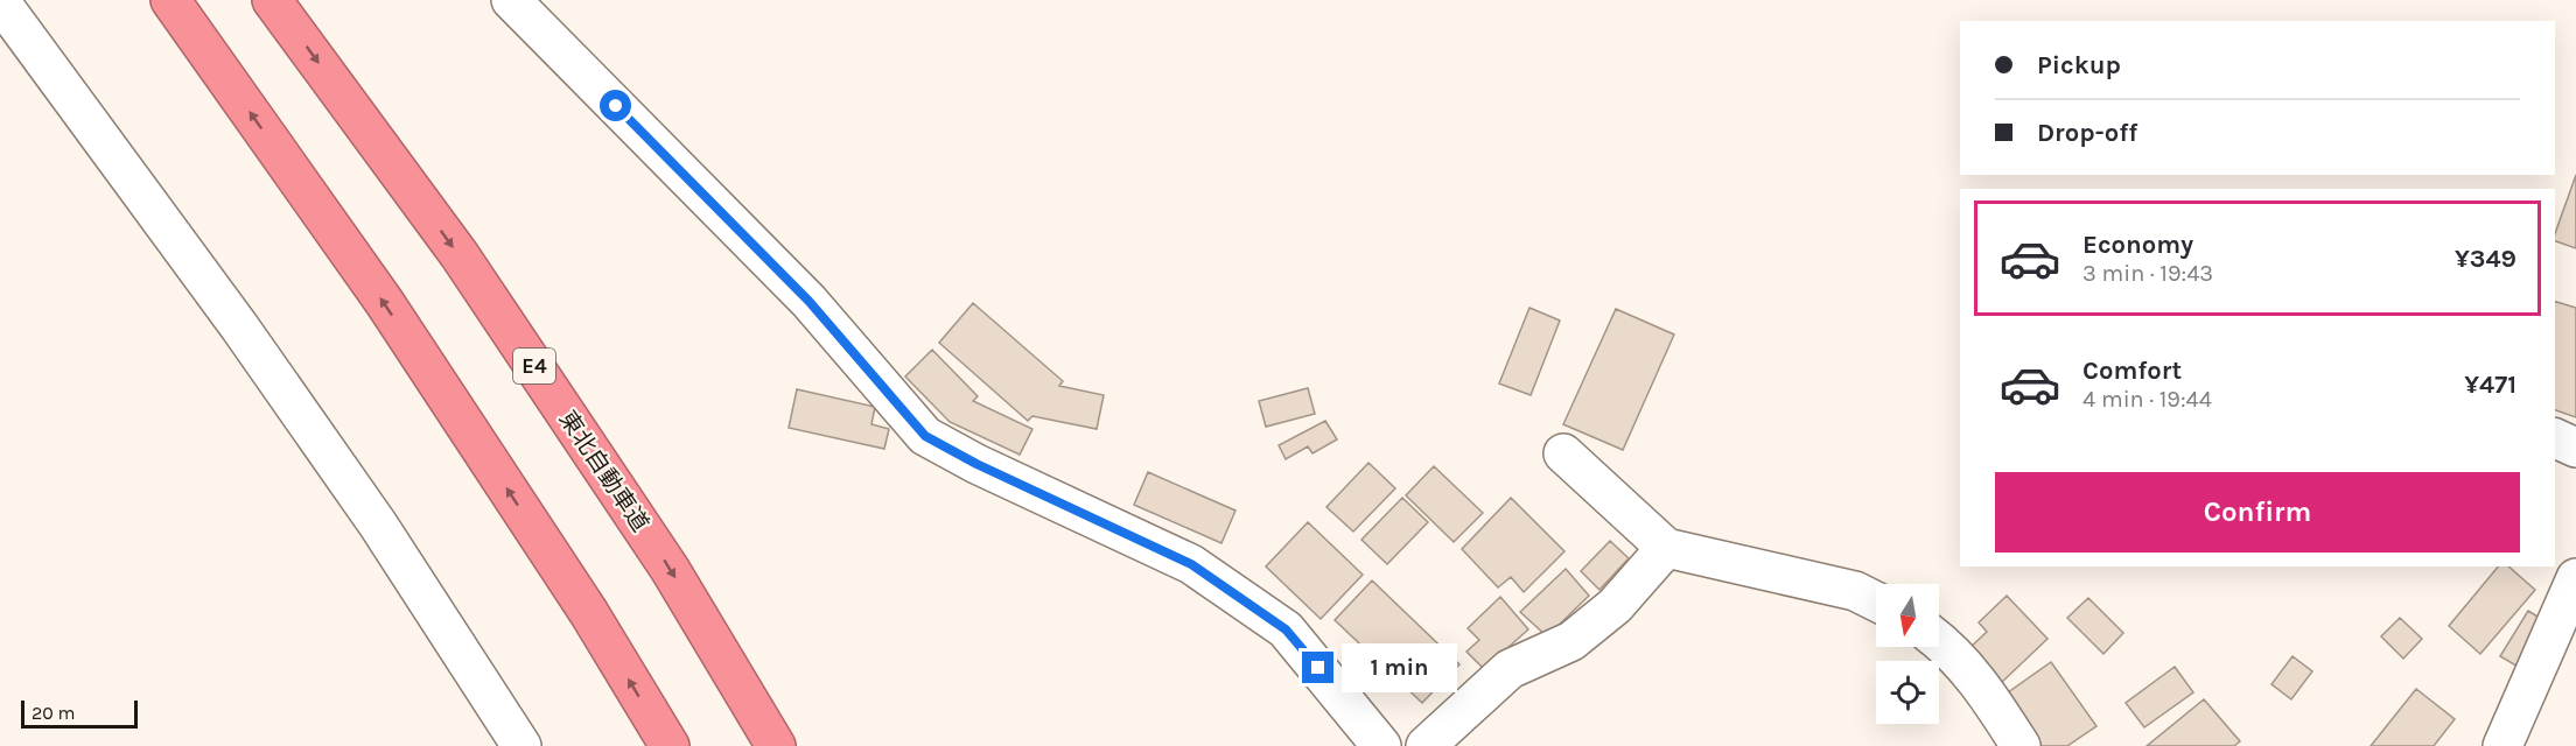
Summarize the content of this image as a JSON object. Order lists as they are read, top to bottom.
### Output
{
  "streets": {
    "highway": ["E4", "東北自動車道"]
  },
  "scale_bar": "20 m",
  "north": "bottom",
  "page": {
    "banner": ["Pickup", "Drop-off"],
    "list": [
      {
        "name": "Economy",
        "note": "3 min · 19:43",
        "value": "¥349"
      },
      {
        "name": "Comfort",
        "note": "4 min · 19:44",
        "value": "¥471"
      }
    ],
    "buttons": "Confirm",
    "bubble": "1 min",
    "scale": "20 m"
  }
}
